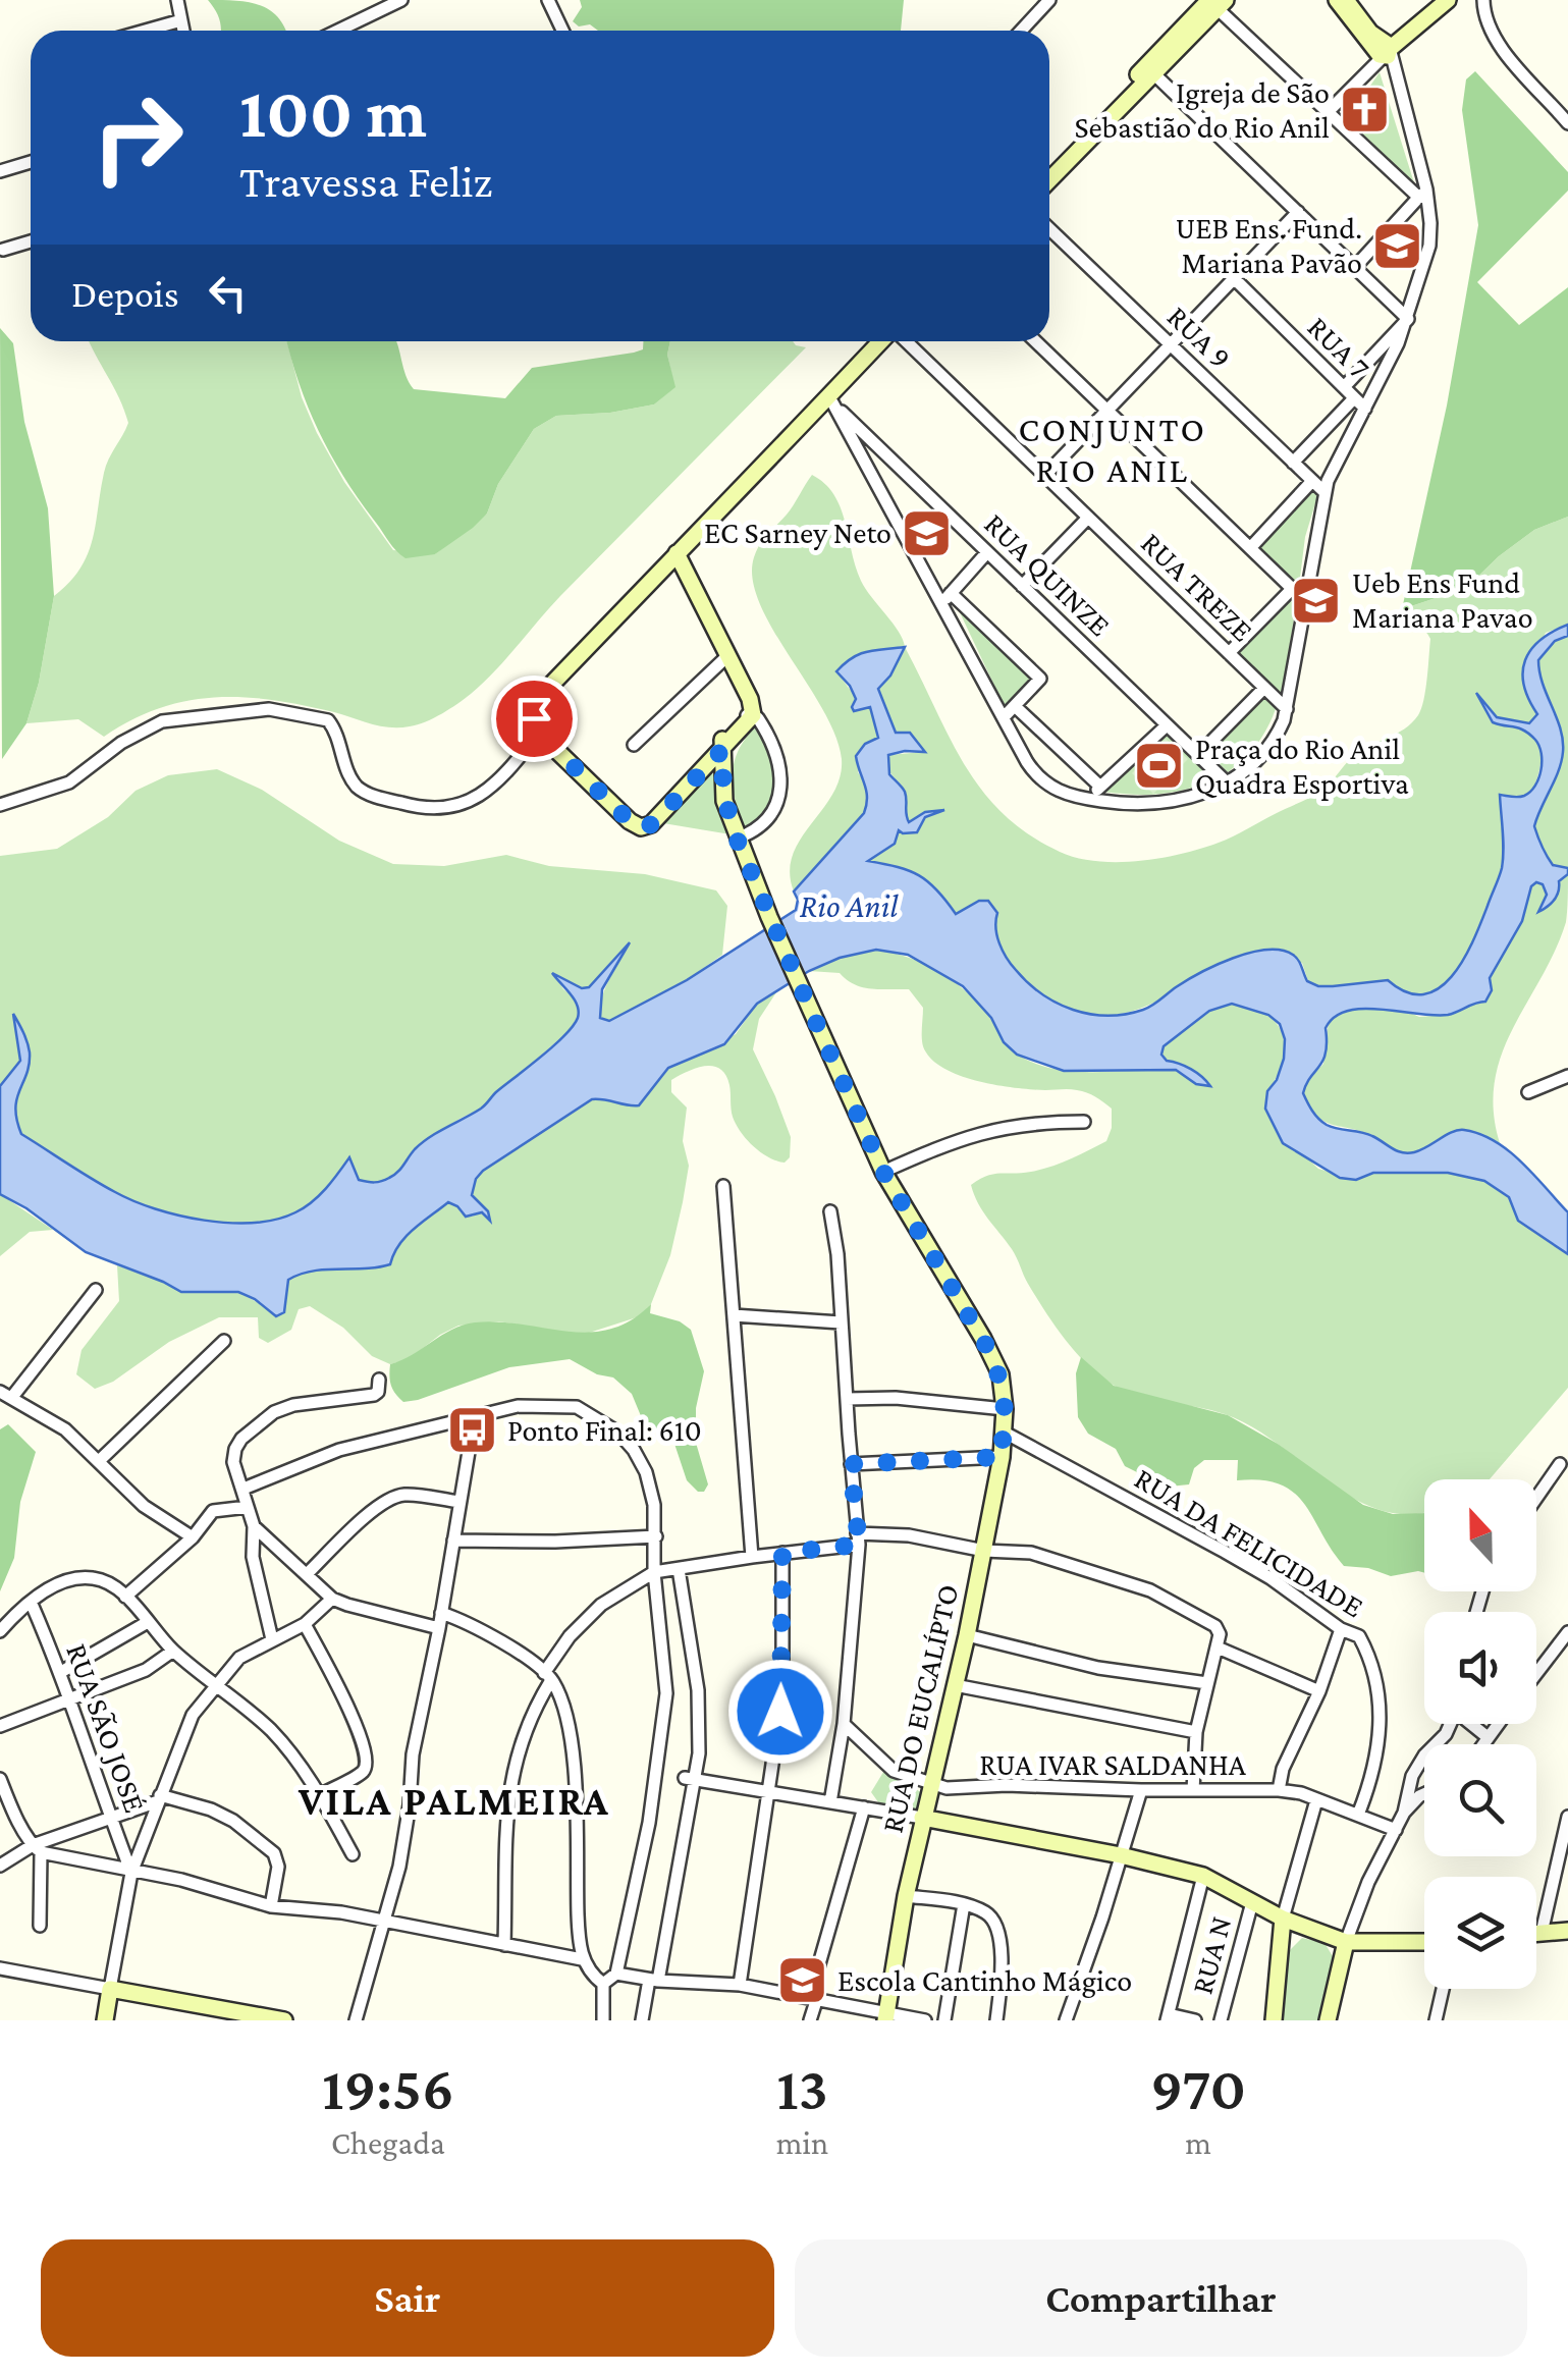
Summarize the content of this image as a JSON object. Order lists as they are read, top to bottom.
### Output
{
  "streets": {
    "street": [
      "RUA 9",
      "RUA 7",
      "RUA QUINZE",
      "RUA TREZE",
      "RUA DA FELICIDADE",
      "RUA DO EUCALÍPTO",
      "RUA SÃO JOSÉ",
      "RUA IVAR SALDANHA",
      "RUA N"
    ]
  },
  "crossings": [
    ["RUA DA FELICIDADE", "RUA DO EUCALÍPTO"],
    ["RUA DA FELICIDADE", "RUA IVAR SALDANHA"],
    ["RUA DO EUCALÍPTO", "RUA IVAR SALDANHA"]
  ],
  "districts": ["CONJUNTO RIO ANIL", "VILA PALMEIRA"],
  "water": ["Rio Anil"],
  "places": {
    "church": ["Igreja de São Sebastião do Rio Anil"],
    "school or university": [
      "UEB Ens. Fund. Mariana Pavão",
      "EC Sarney Neto",
      "Ueb Ens Fund Mariana Pavao",
      "Escola Cantinho Mágico"
    ],
    "sports": ["Praça do Rio Anil Quadra Esportiva"],
    "bus stop": ["Ponto Final: 610"]
  },
  "north": "top",
  "page": {
    "turn": ["100 m", "Travessa Feliz"],
    "then": "Depois",
    "eta": [
      "19:56",
      "Chegada",
      "13",
      "min",
      "970",
      "m"
    ],
    "buttons": ["Sair", "Compartilhar"]
  }
}
